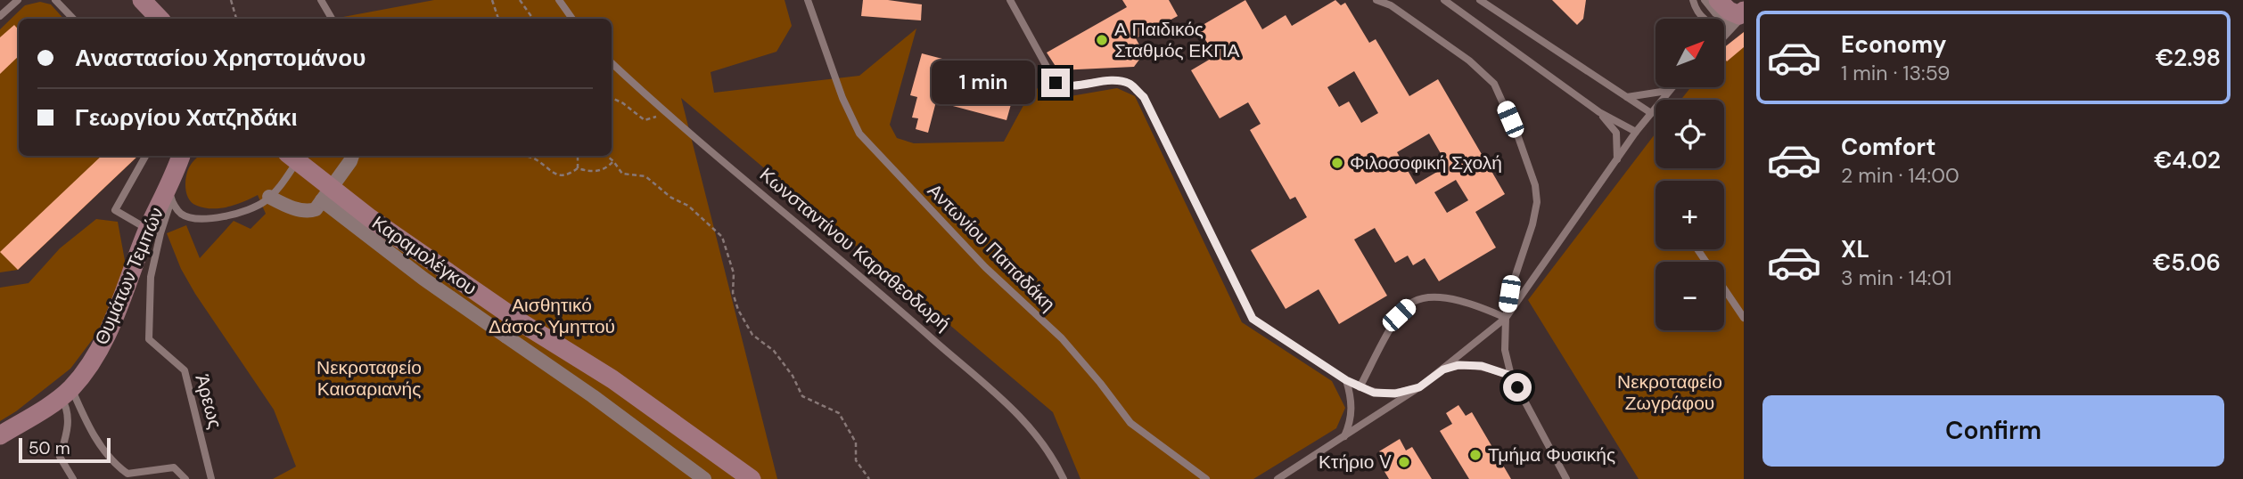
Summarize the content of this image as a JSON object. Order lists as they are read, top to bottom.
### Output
{
  "streets": {
    "main road": ["Καραμολέγκου", "Θυμάτων Τεμπών"],
    "lane": ["Αντωνίου Παπαδάκη", "Κωνσταντίνου Καραθεοδωρή", "Άρεως"]
  },
  "crossings": [
    ["Θυμάτων Τεμπών", "Άρεως"]
  ],
  "parks": ["Αισθητικό Δάσος Υμηττού", "Νεκροταφείο Καισαριανής", "Νεκροταφείο Ζωγράφου"],
  "places": [
    "Α Παιδικός Σταθμός ΕΚΠΑ",
    "Φιλοσοφική Σχολή",
    "Τμήμα Φυσικής",
    "Κτήριο V"
  ],
  "scale_bar": "50 m",
  "north": "top right",
  "page": {
    "list": [
      {
        "name": "Economy",
        "note": "1 min · 13:59",
        "value": "€2.98"
      },
      {
        "name": "Comfort",
        "note": "2 min · 14:00",
        "value": "€4.02"
      },
      {
        "name": "XL",
        "note": "3 min · 14:01",
        "value": "€5.06"
      }
    ],
    "map_buttons": ["+", "−"],
    "banner": ["Αναστασίου Χρηστομάνου", "Γεωργίου Χατζηδάκι"],
    "bubble": "1 min",
    "buttons": "Confirm",
    "scale": "50 m"
  }
}
